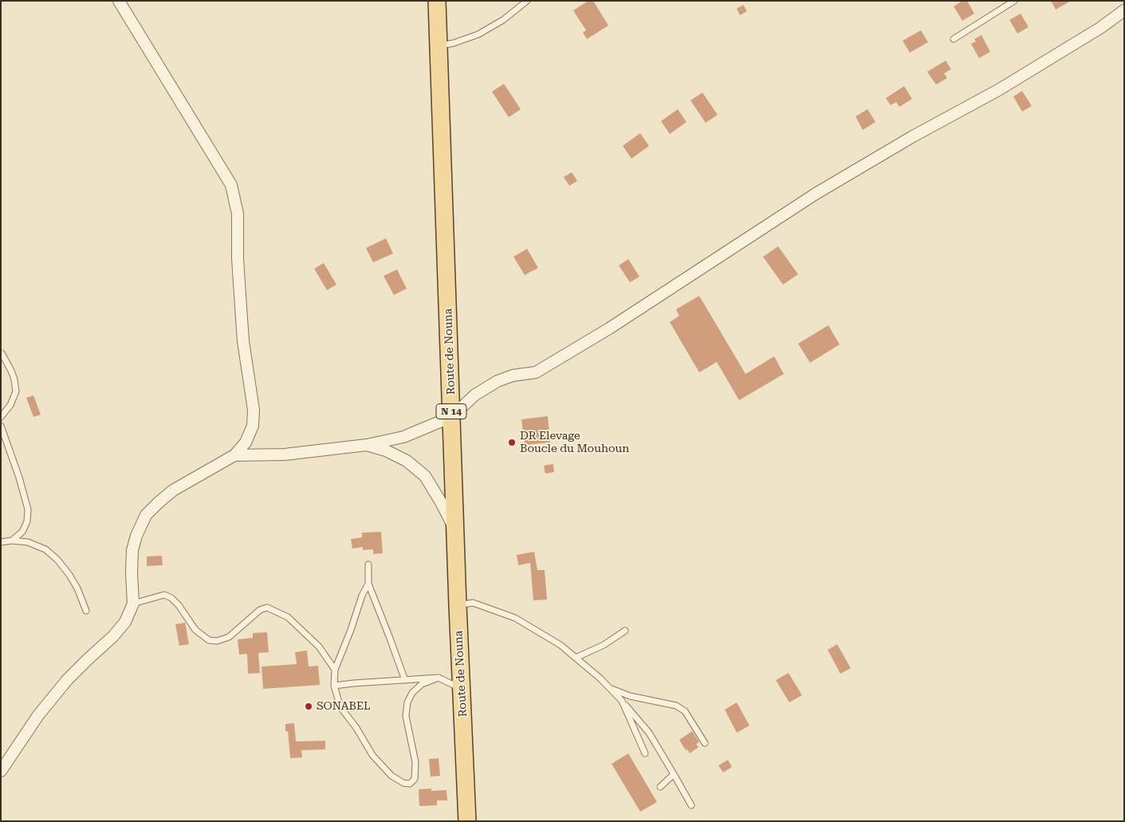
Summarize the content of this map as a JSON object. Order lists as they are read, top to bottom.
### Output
{
  "streets": {
    "main road": ["Route de Nouna", "N 14"]
  },
  "places": ["DR Elevage Boucle du Mouhoun", "SONABEL"]
}
